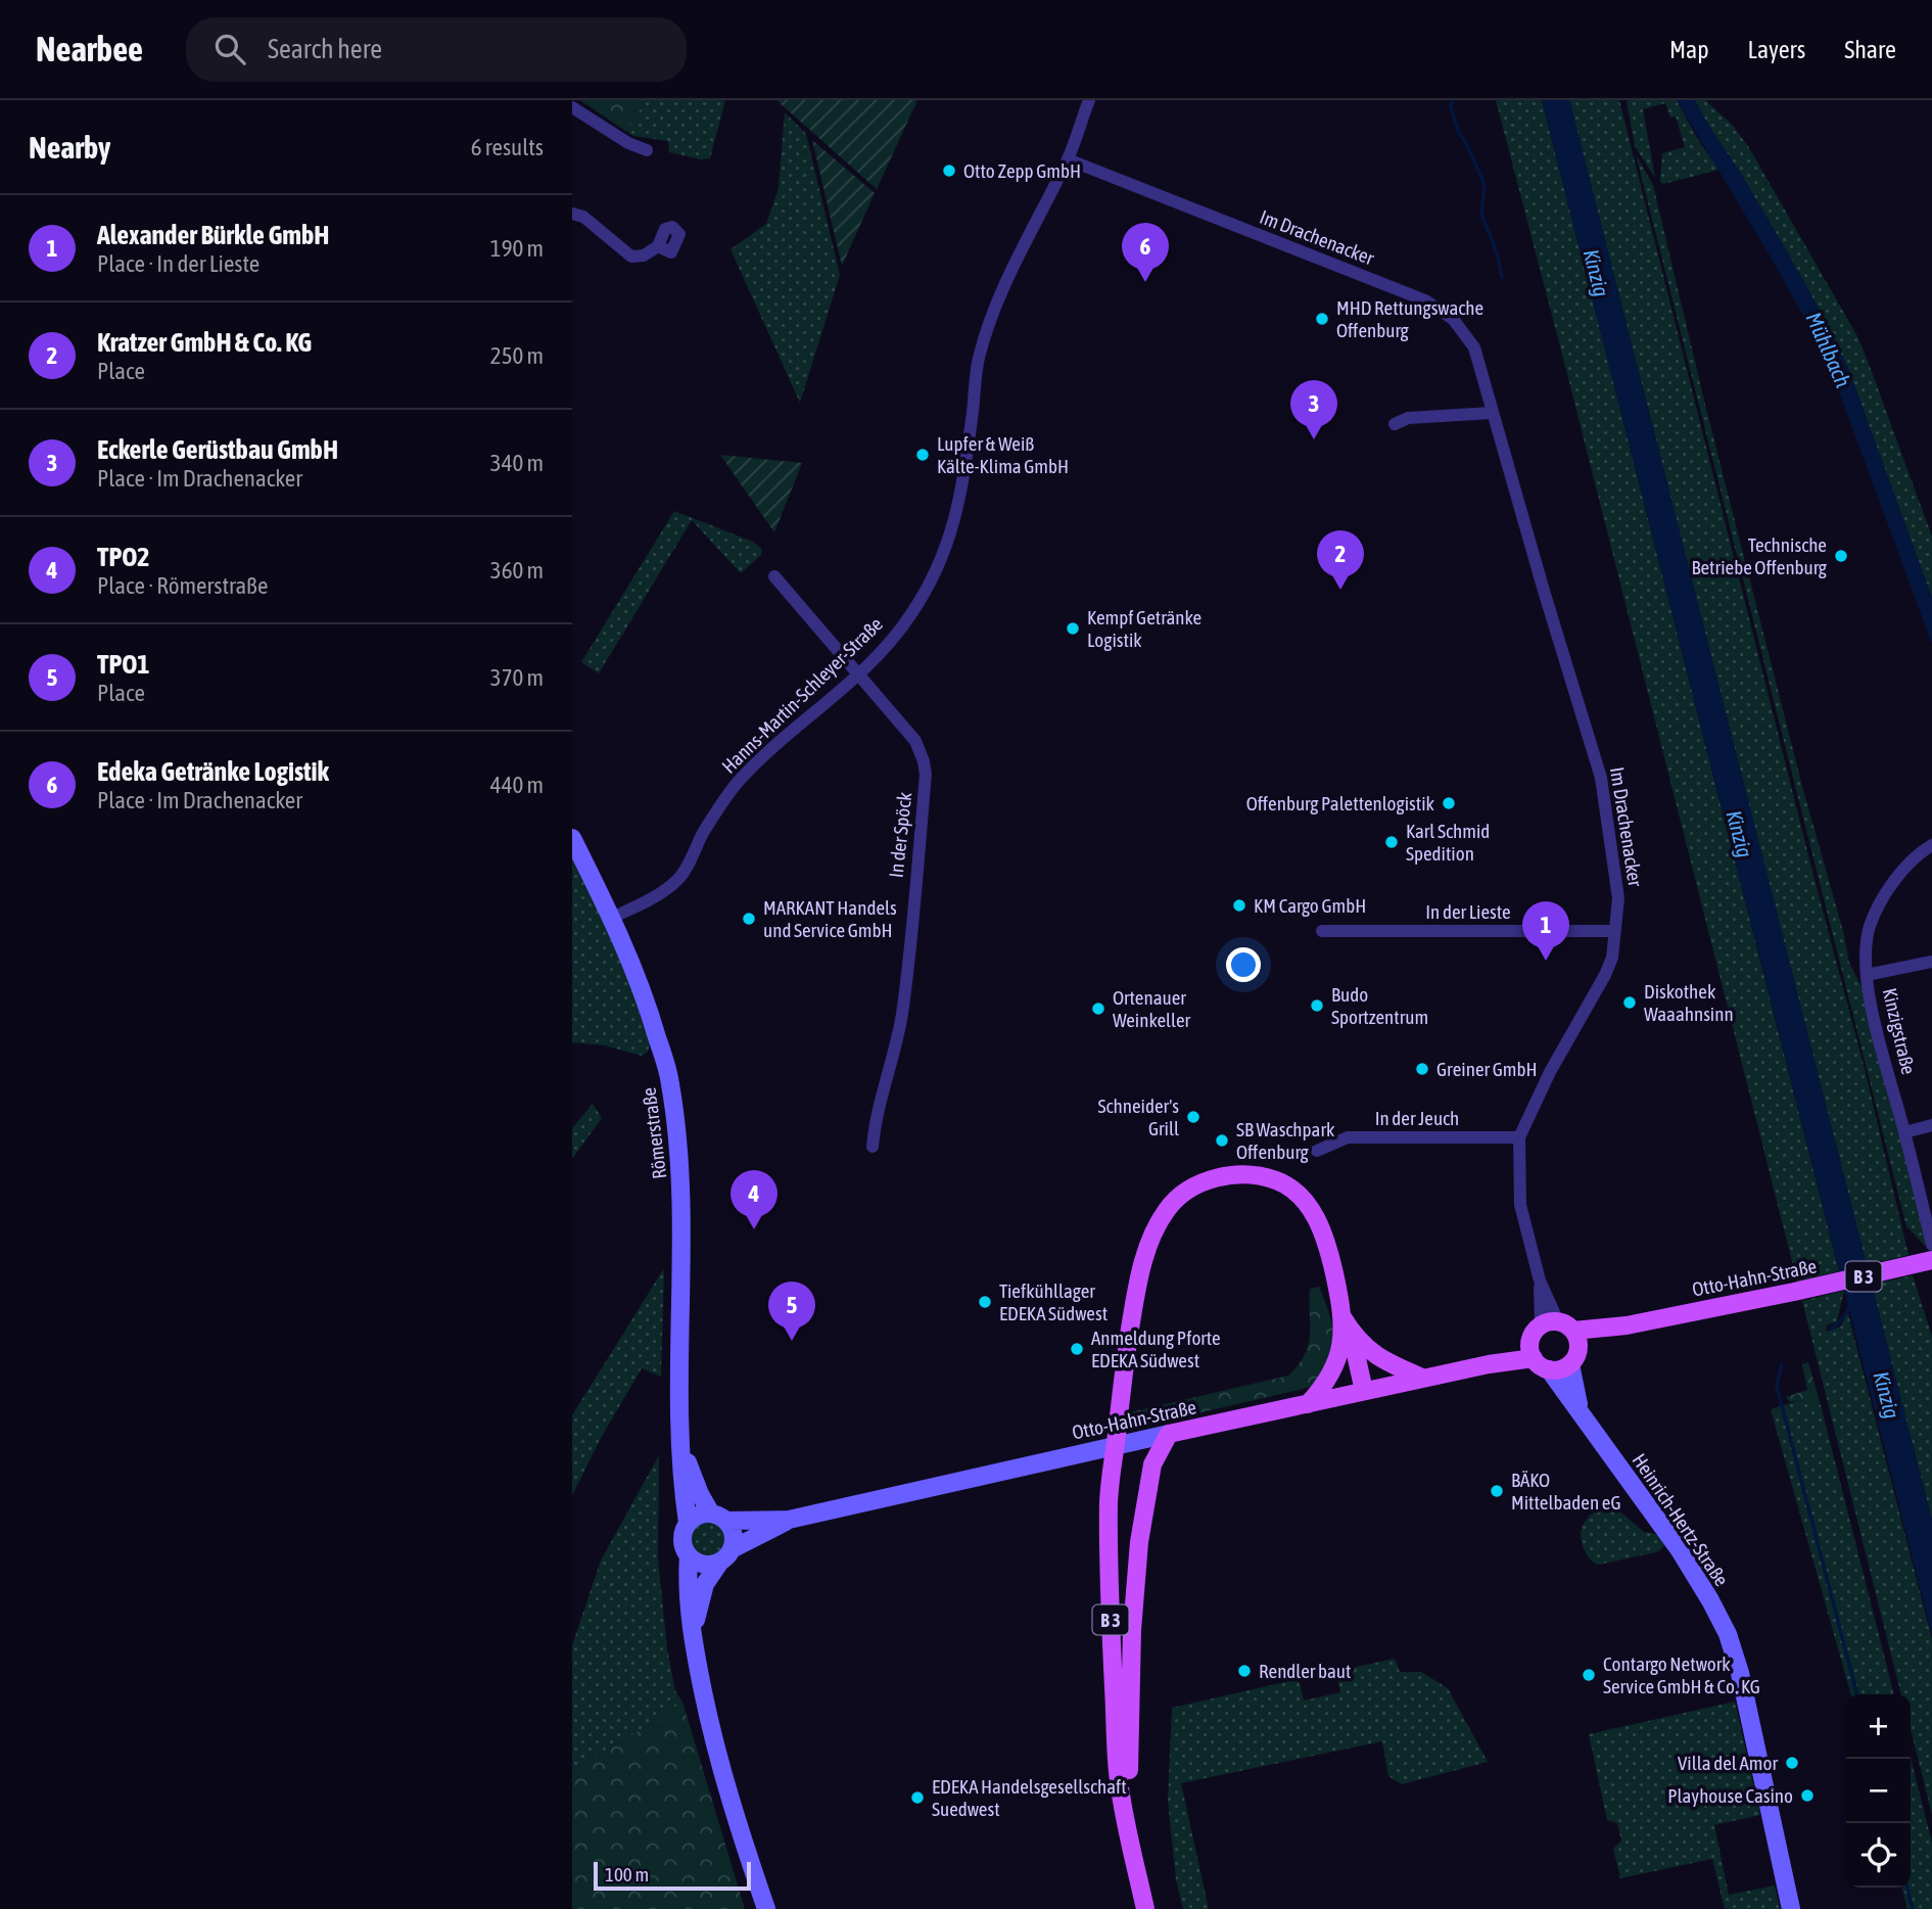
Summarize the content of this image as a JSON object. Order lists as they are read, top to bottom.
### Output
{
  "streets": {
    "main road": ["B 3", "Otto-Hahn-Straße"],
    "street": [
      "Im Drachenacker",
      "Hanns-Martin-Schleyer-Straße",
      "In der Spöck",
      "In der Lieste",
      "Kinzigstraße",
      "In der Jeuch",
      "Römerstraße",
      "Heinrich-Hertz-Straße"
    ]
  },
  "crossings": [
    ["Im Drachenacker", "Hanns-Martin-Schleyer-Straße"],
    ["Im Drachenacker", "In der Lieste"],
    ["Im Drachenacker", "In der Jeuch"],
    ["Im Drachenacker", "Otto-Hahn-Straße"],
    ["Im Drachenacker", "Heinrich-Hertz-Straße"],
    ["Hanns-Martin-Schleyer-Straße", "In der Spöck"],
    ["Hanns-Martin-Schleyer-Straße", "Römerstraße"],
    ["Römerstraße", "Otto-Hahn-Straße"],
    ["B 3", "Otto-Hahn-Straße"],
    ["Otto-Hahn-Straße", "Heinrich-Hertz-Straße"]
  ],
  "water": ["Kinzig", "Mühlbach"],
  "places": [
    "Otto Zepp GmbH",
    "MHD Rettungswache Offenburg",
    "Lupfer & Weiß Kälte-Klima GmbH",
    "Technische Betriebe Offenburg",
    "Kempf Getränke Logistik",
    "Offenburg Palettenlogistik",
    "Karl Schmid Spedition",
    "KM Cargo GmbH",
    "MARKANT Handels und Service GmbH",
    "Diskothek Waaahnsinn",
    "Budo Sportzentrum",
    "Ortenauer Weinkeller",
    "Greiner GmbH",
    "Schneider's Grill",
    "SB Waschpark Offenburg",
    "Tiefkühllager EDEKA Südwest",
    "Anmeldung Pforte EDEKA Südwest",
    "BÄKO Mittelbaden eG",
    "Rendler baut",
    "Contargo Network Service GmbH & Co. KG",
    "Villa del Amor",
    "Playhouse Casino",
    "EDEKA Handelsgesellschaft Suedwest"
  ],
  "scale_bar": "100 m",
  "page": {
    "header": "Nearbee",
    "search": "Search here",
    "nav": ["Map", "Layers", "Share"],
    "heading": ["Nearby", "6 results"],
    "list": [
      {
        "mark": "1",
        "name": "Alexander Bürkle GmbH",
        "note": "Place · In der Lieste",
        "value": "190 m"
      },
      {
        "mark": "2",
        "name": "Kratzer GmbH & Co. KG",
        "note": "Place",
        "value": "250 m"
      },
      {
        "mark": "3",
        "name": "Eckerle Gerüstbau GmbH",
        "note": "Place · Im Drachenacker",
        "value": "340 m"
      },
      {
        "mark": "4",
        "name": "TPO2",
        "note": "Place · Römerstraße",
        "value": "360 m"
      },
      {
        "mark": "5",
        "name": "TPO1",
        "note": "Place",
        "value": "370 m"
      },
      {
        "mark": "6",
        "name": "Edeka Getränke Logistik",
        "note": "Place · Im Drachenacker",
        "value": "440 m"
      }
    ],
    "pins": [
      "6",
      "3",
      "2",
      "1",
      "4",
      "5"
    ],
    "map_buttons": ["+", "−"],
    "scale": "100 m"
  }
}
